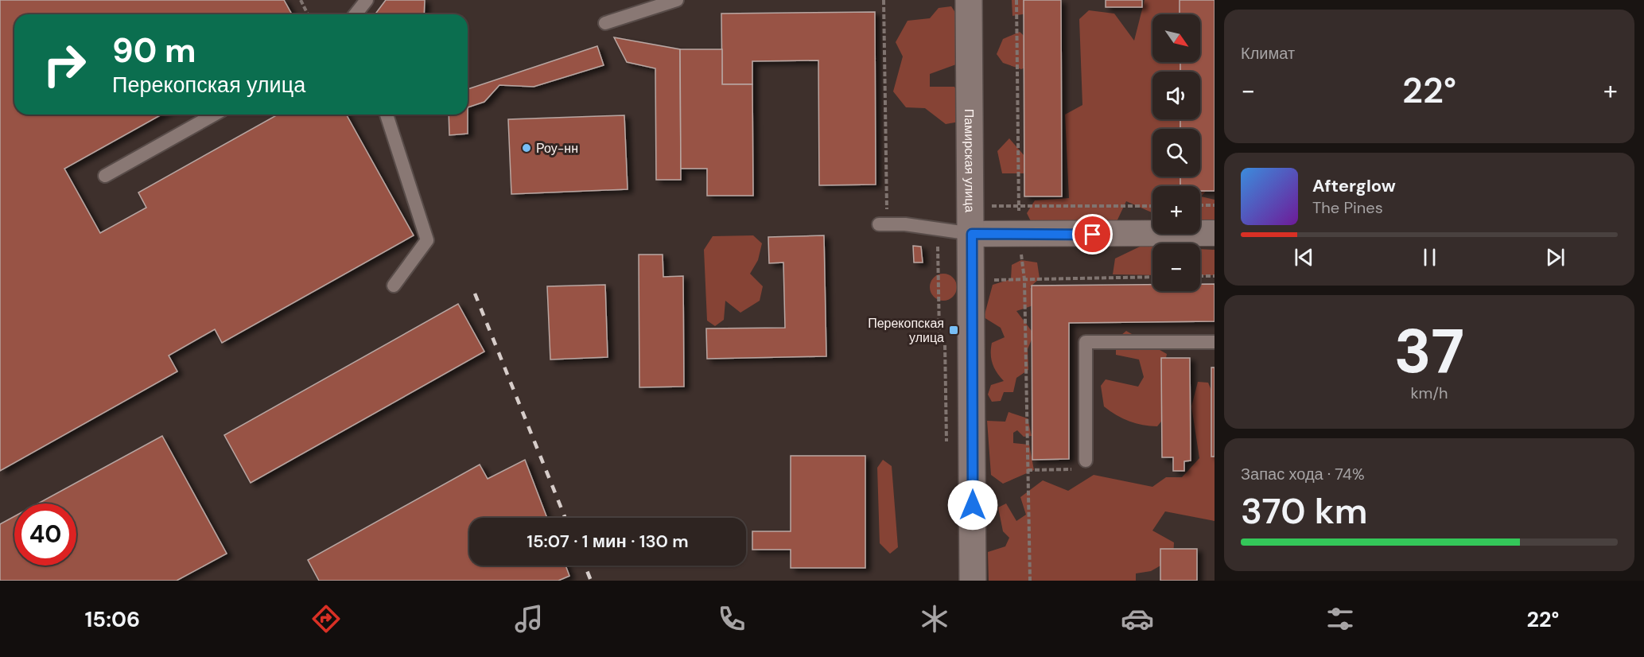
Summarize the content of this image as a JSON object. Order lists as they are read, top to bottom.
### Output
{
  "streets": {
    "street": ["Памирская улица"]
  },
  "places": {
    "other": ["Роу-нн"],
    "transit": ["Перекопская улица"]
  },
  "north": "bottom right",
  "page": {
    "tile": [
      "Климат",
      ["37", "km/h"],
      ["Запас хода · 74%", "370 km"]
    ],
    "map_buttons": ["+", "−"],
    "turn": ["90 m", "Перекопская улица"],
    "heat": ["−", "22°", "+"],
    "song": ["Afterglow", "The Pines"],
    "limit": "40",
    "trip": "15:07 · 1 мин · 130 m",
    "tabs": ["15:06", "22°"]
  }
}
